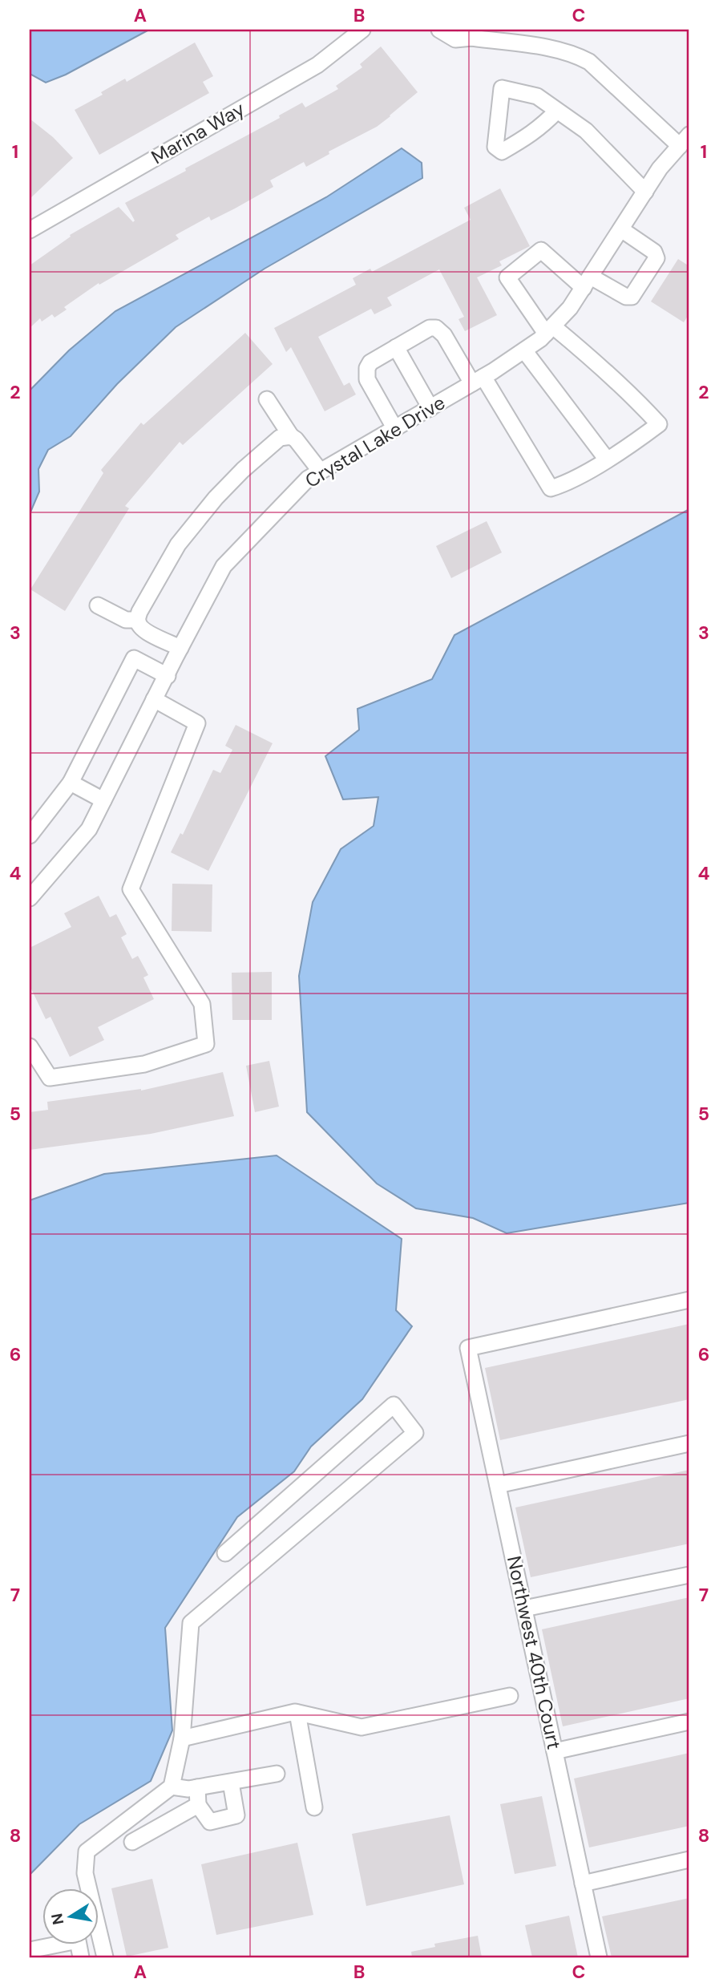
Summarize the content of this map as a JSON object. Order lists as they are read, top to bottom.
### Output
{
  "streets": {
    "street": ["Marina Way", "Crystal Lake Drive", "Northwest 40th Court"]
  },
  "north": "left",
  "grid": {
    "columns": ["A", "B", "C"],
    "rows": [
      "1",
      "2",
      "3",
      "4",
      "5",
      "6",
      "7",
      "8"
    ]
  }
}
